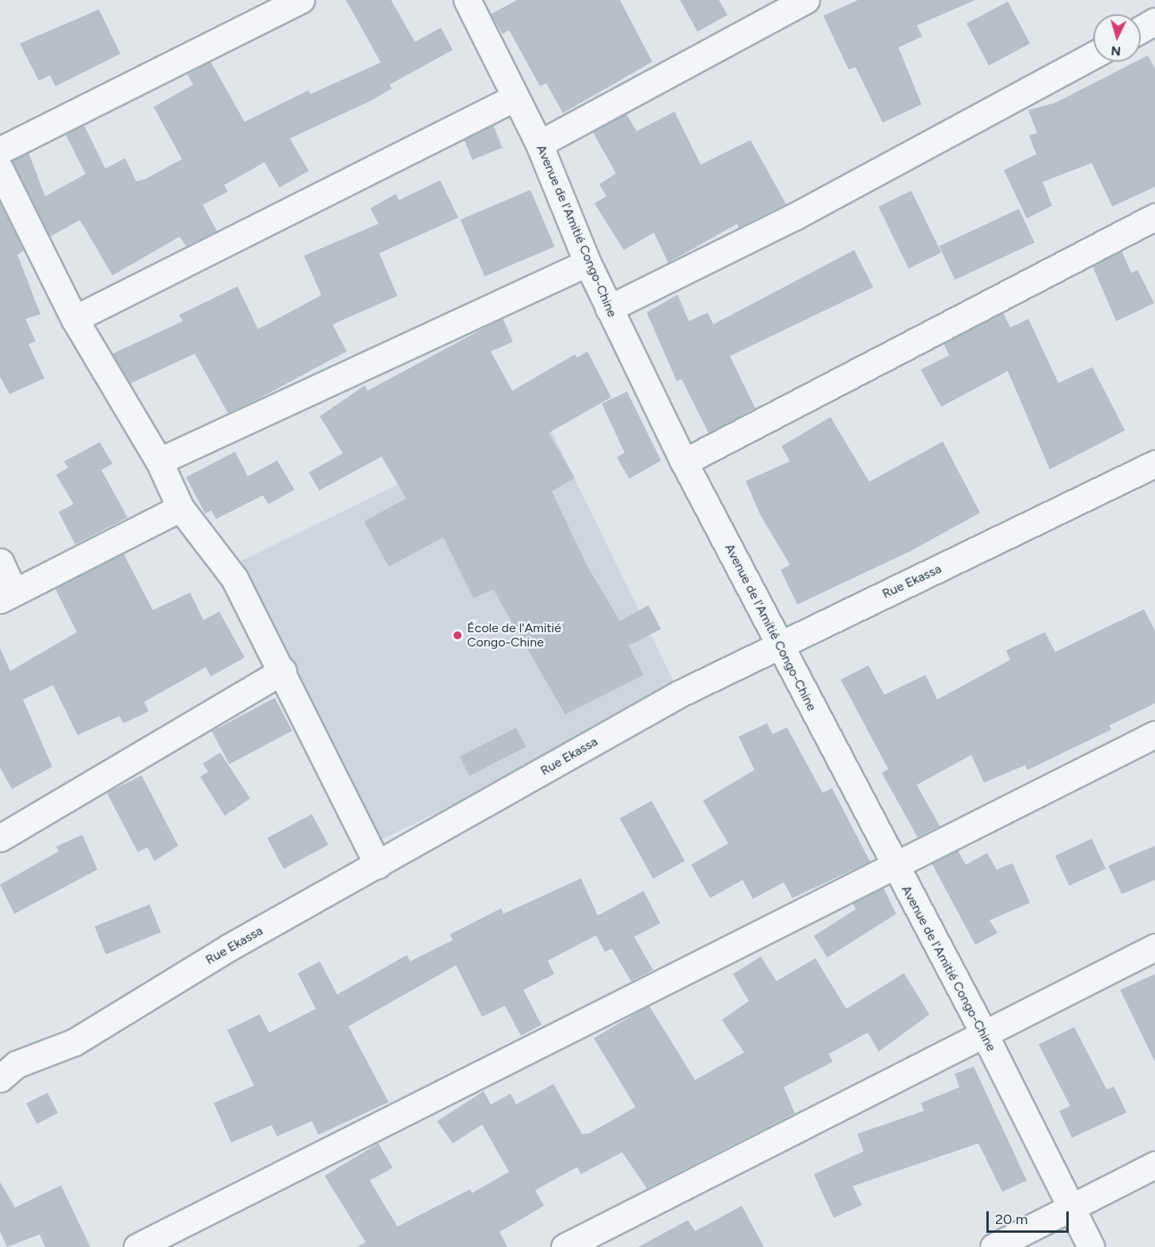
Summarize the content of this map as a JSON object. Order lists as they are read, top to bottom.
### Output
{
  "streets": {
    "street": ["Avenue de l'Amitié Congo-Chine", "Rue Ekassa"]
  },
  "crossings": [
    ["Avenue de l'Amitié Congo-Chine", "Rue Ekassa"]
  ],
  "places": ["École de l'Amitié Congo-Chine"],
  "scale_bar": "20 m",
  "north": "bottom"
}
